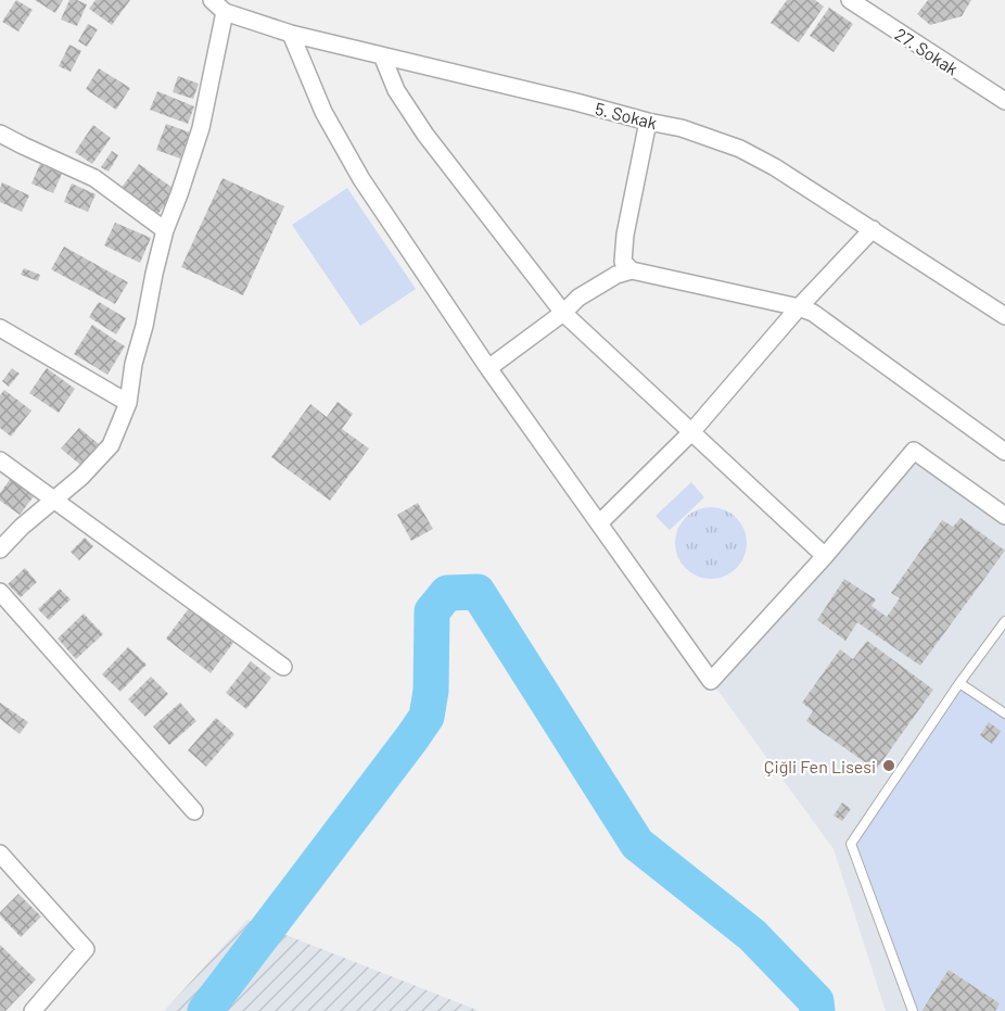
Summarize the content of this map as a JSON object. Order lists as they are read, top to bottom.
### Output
{
  "streets": {
    "street": ["27. Sokak", "5. Sokak"]
  },
  "places": ["Çiğli Fen Lisesi"]
}
